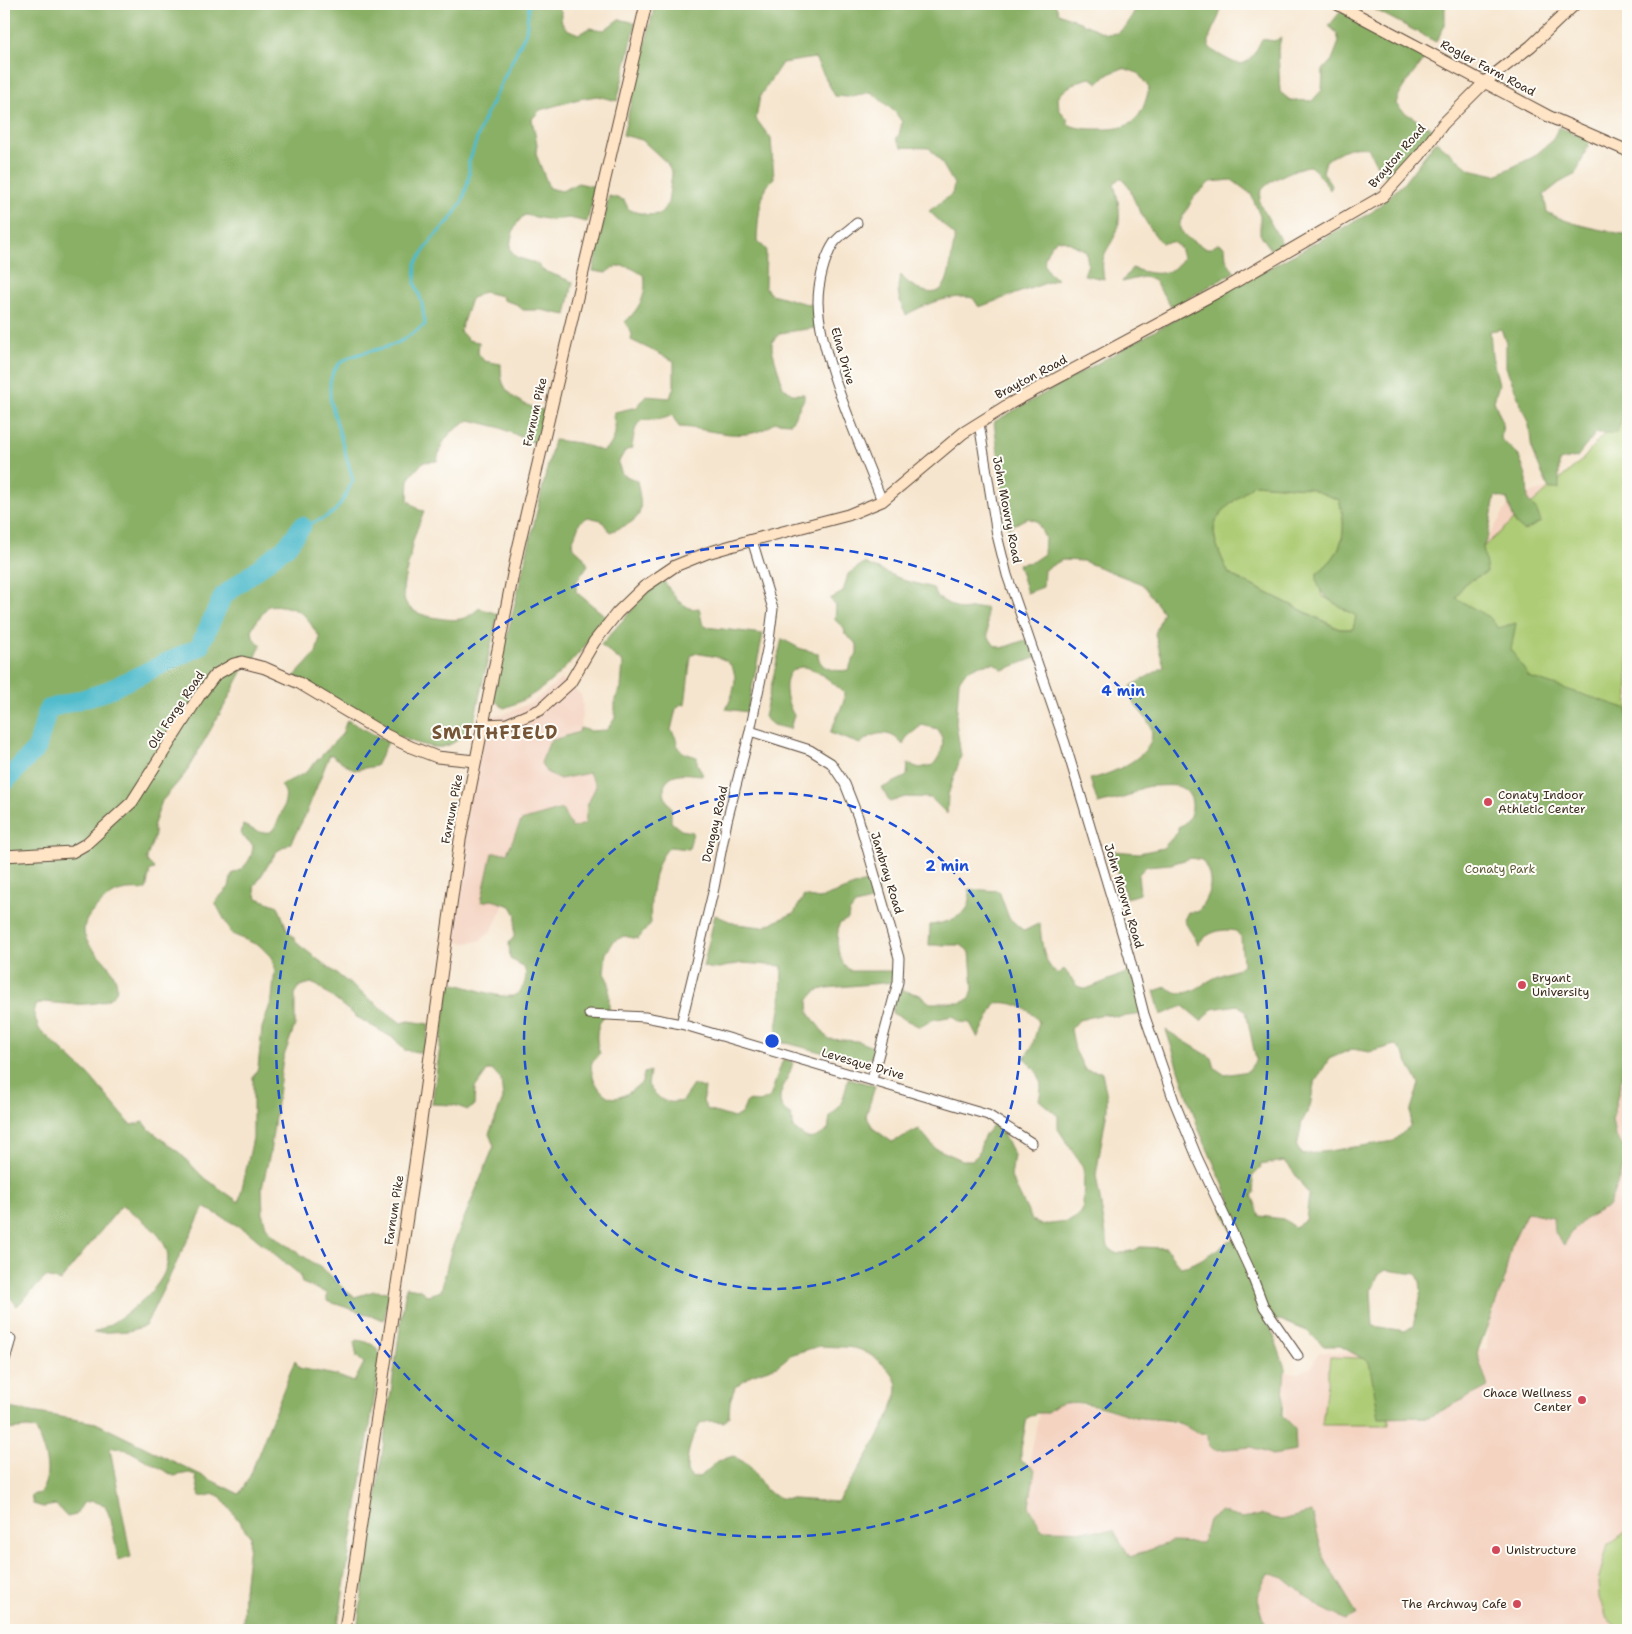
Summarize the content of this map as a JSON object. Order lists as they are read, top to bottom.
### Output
{
  "streets": {
    "street": [
      "Rogler Farm Road",
      "Brayton Road",
      "Elna Drive",
      "Farnum Pike",
      "John Mowry Road",
      "Old Forge Road",
      "Dongay Road",
      "Jambray Road",
      "Levesque Drive"
    ]
  },
  "crossings": [
    ["Rogler Farm Road", "Brayton Road"],
    ["Brayton Road", "Elna Drive"],
    ["Brayton Road", "Farnum Pike"],
    ["Brayton Road", "John Mowry Road"],
    ["Brayton Road", "Dongay Road"],
    ["Farnum Pike", "Old Forge Road"],
    ["Dongay Road", "Jambray Road"],
    ["Dongay Road", "Levesque Drive"],
    ["Jambray Road", "Levesque Drive"]
  ],
  "districts": ["SMITHFIELD"],
  "parks": ["Conaty Park"],
  "places": [
    "Conaty Indoor Athletic Center",
    "Bryant University",
    "Chace Wellness Center",
    "Unistructure",
    "The Archway Cafe"
  ],
  "rings": ["4 min", "2 min"]
}
